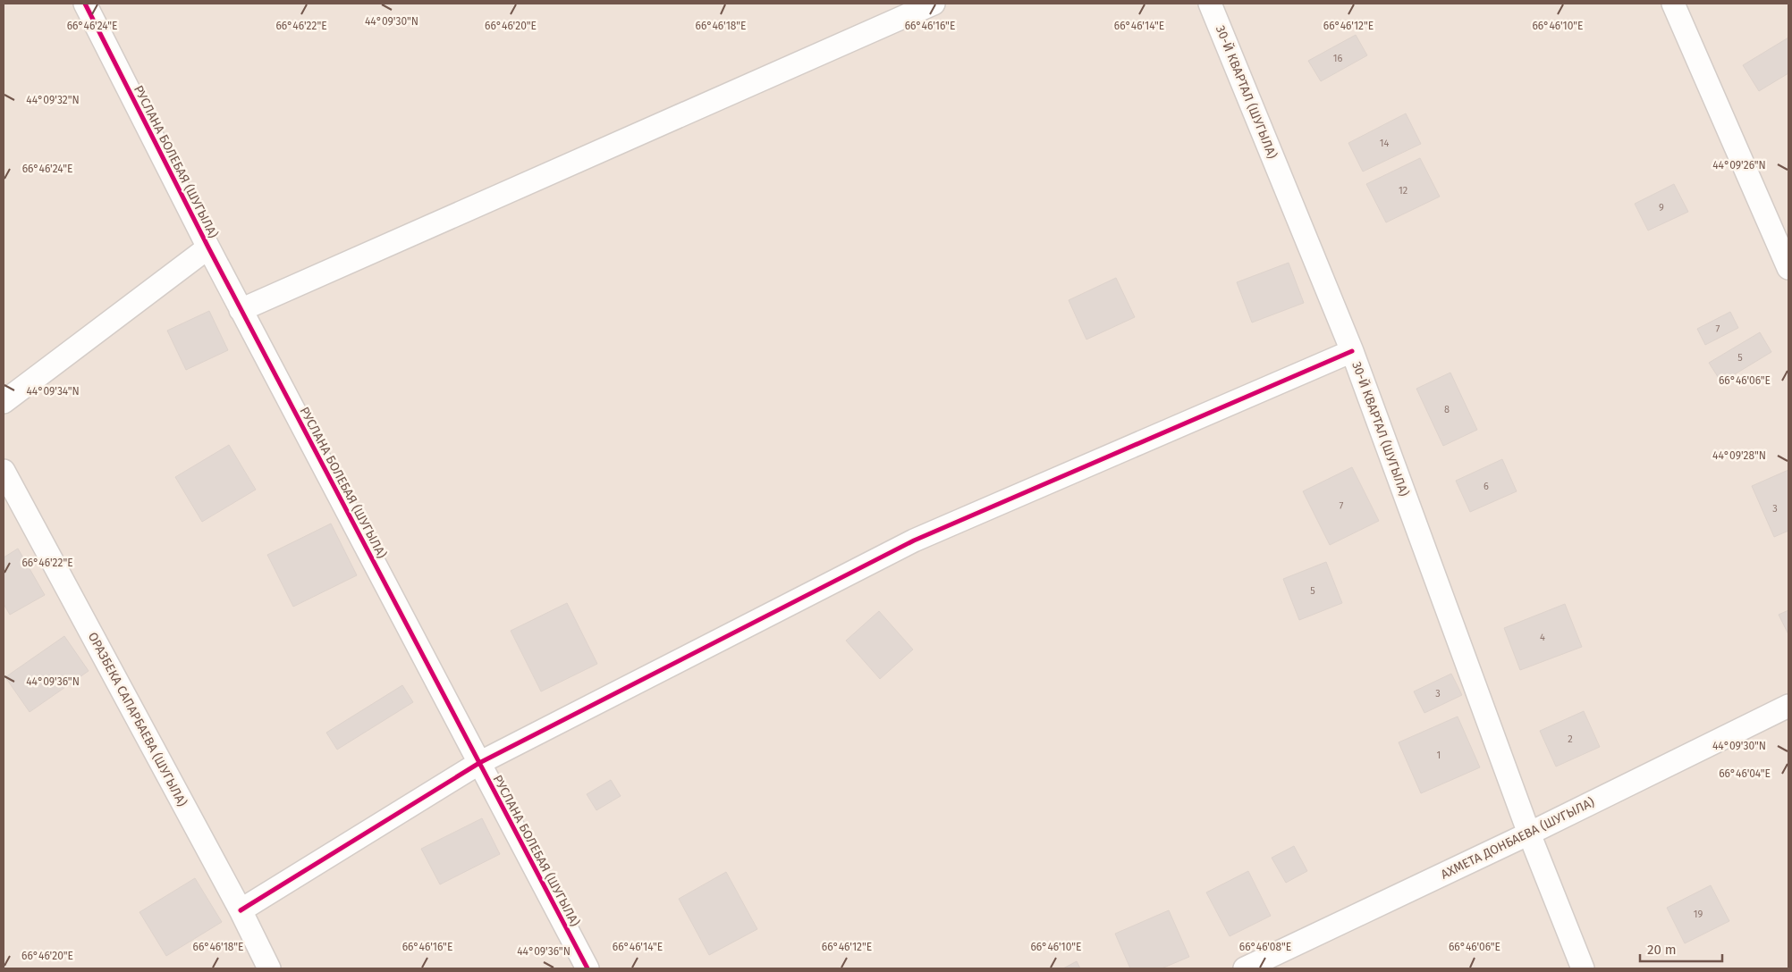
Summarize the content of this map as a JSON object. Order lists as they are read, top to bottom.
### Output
{
  "streets": {
    "street": [
      "30-Й КВАРТАЛ (ШУГЫЛА)",
      "РУСЛАНА БОЛЕБАЯ (ШУГЫЛА)",
      "ОРАЗБЕКА САПАРБАЕВА (ШУГЫЛА)",
      "АХМЕТА ДОНБАЕВА (ШУГЫЛА)"
    ]
  },
  "crossings": [
    ["30-Й КВАРТАЛ (ШУГЫЛА)", "АХМЕТА ДОНБАЕВА (ШУГЫЛА)"]
  ],
  "house_numbers": [
    "16",
    "14",
    "12",
    "9",
    "7",
    "5",
    "8",
    "6",
    "7",
    "3",
    "5",
    "4",
    "3",
    "2",
    "1",
    "19"
  ],
  "scale_bar": "20 m",
  "coordinates": [
    "44°09'30\"N",
    "66°46'24\"E",
    "66°46'22\"E",
    "66°46'20\"E",
    "66°46'18\"E",
    "66°46'16\"E",
    "66°46'14\"E",
    "66°46'12\"E",
    "66°46'10\"E",
    "44°09'32\"N",
    "44°09'26\"N",
    "66°46'06\"E",
    "44°09'34\"N",
    "44°09'28\"N",
    "44°09'36\"N",
    "66°46'04\"E",
    "66°46'08\"E"
  ]
}
